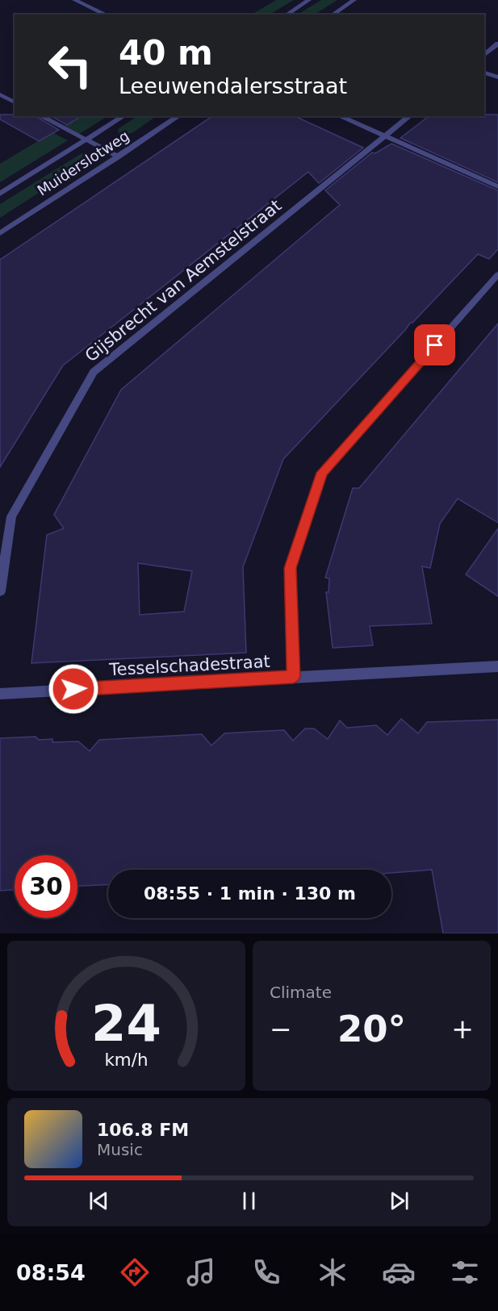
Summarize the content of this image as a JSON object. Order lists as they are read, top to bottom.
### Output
{
  "streets": {
    "street": ["Muiderslotweg", "Gijsbrecht van Aemstelstraat", "Tesselschadestraat"]
  },
  "page": {
    "turn": ["40 m", "Leeuwendalersstraat"],
    "limit": "30",
    "trip": "08:55 · 1 min · 130 m",
    "tile": "Climate",
    "heat": ["−", "20°", "+"],
    "song": ["106.8 FM", "Music"],
    "tabs": "08:54",
    "gauge": ["24", "km/h"]
  }
}
